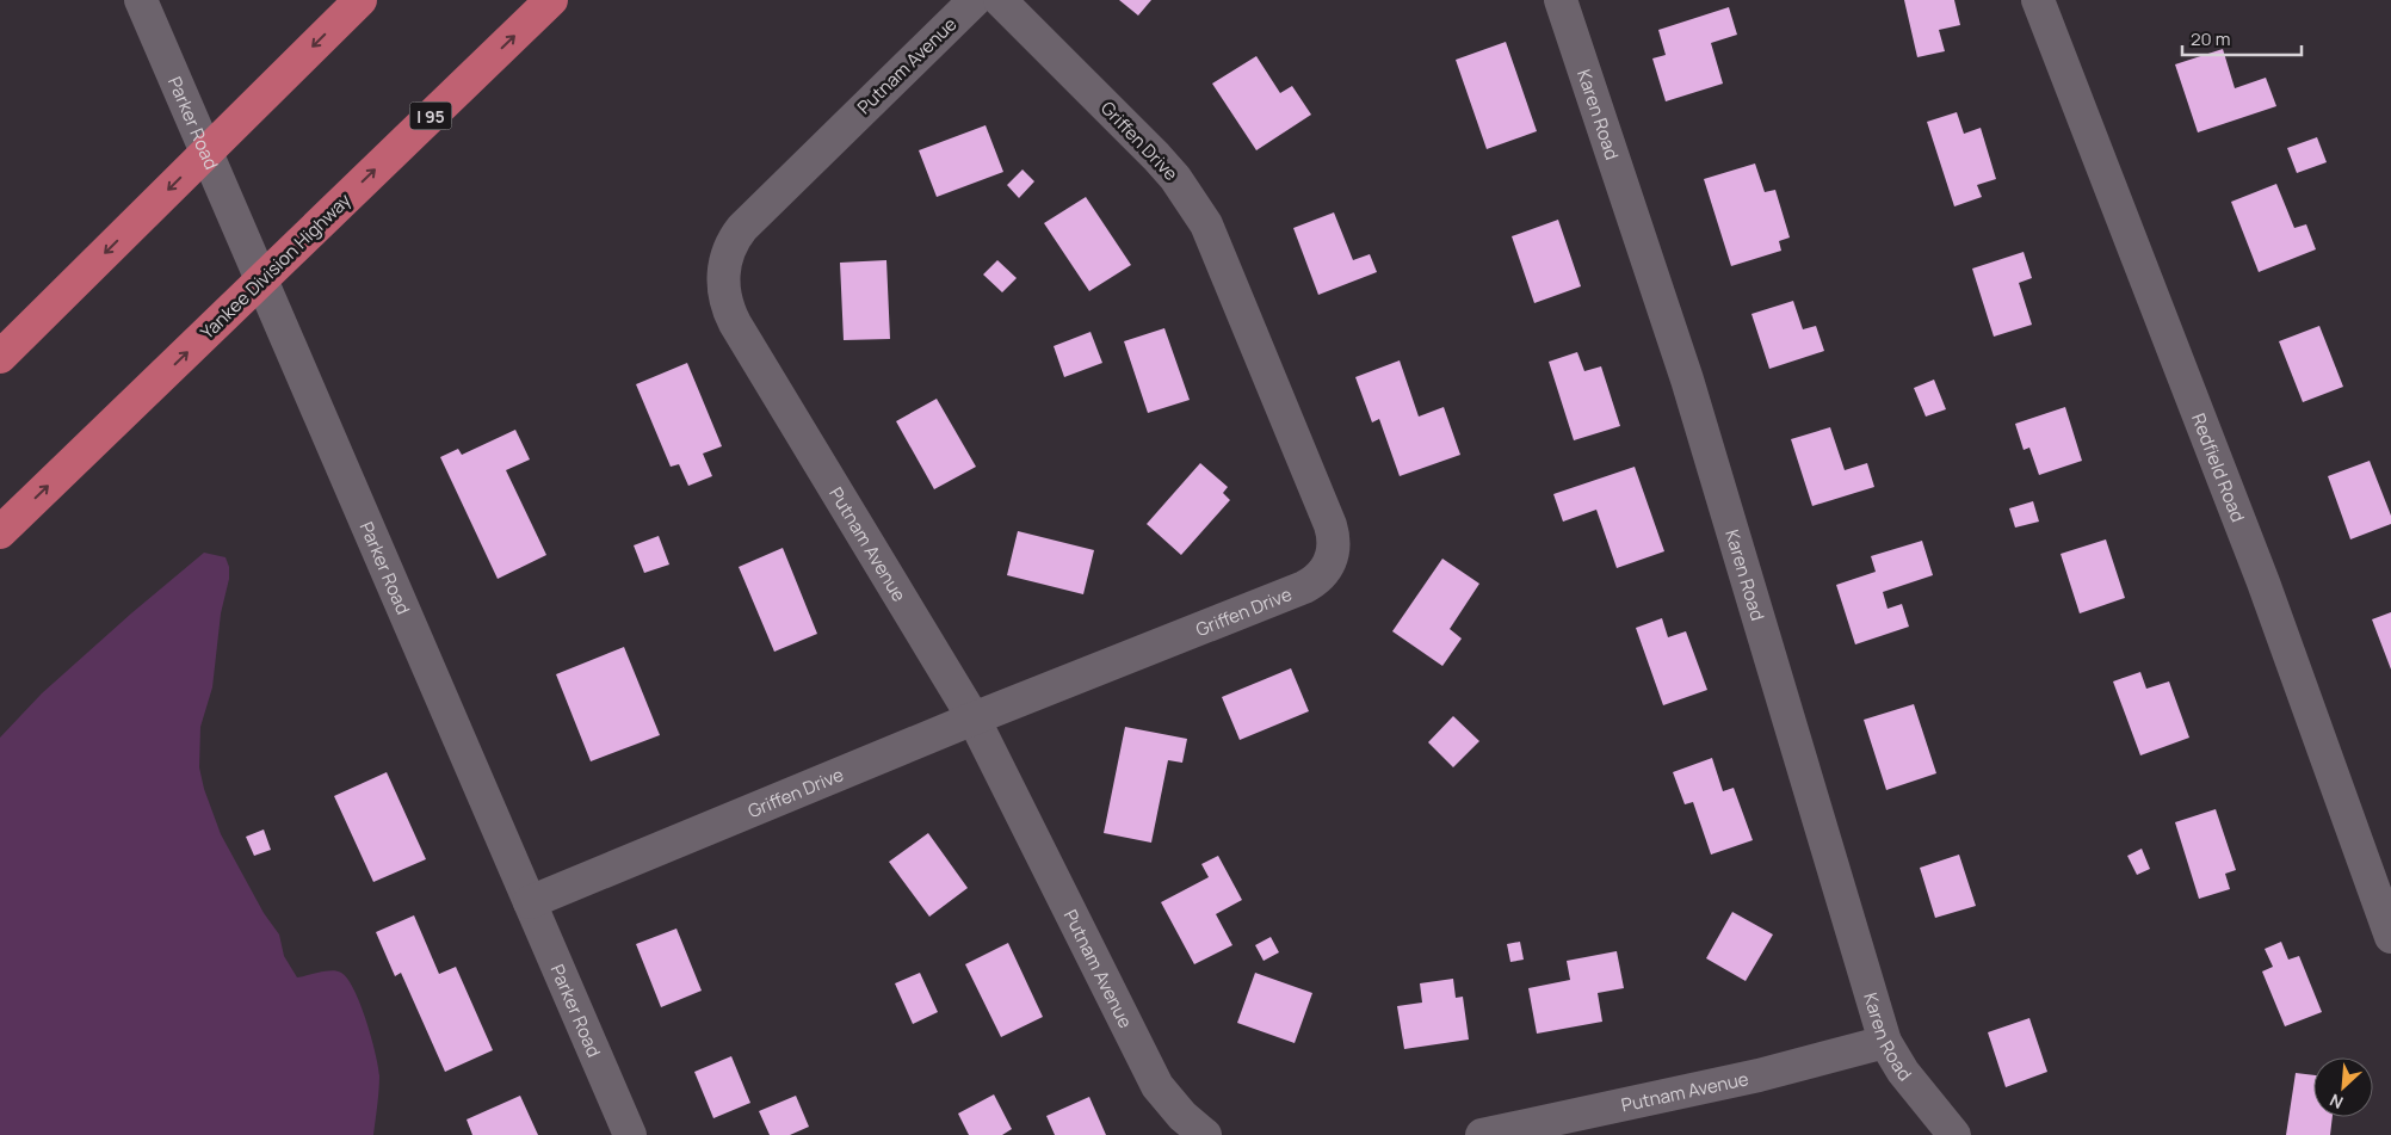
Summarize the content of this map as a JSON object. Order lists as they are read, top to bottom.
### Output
{
  "streets": {
    "highway": ["I 95", "Yankee Division Highway"],
    "street": [
      "Putnam Avenue",
      "Karen Road",
      "Parker Road",
      "Griffen Drive",
      "Redfield Road"
    ]
  },
  "crossings": [
    ["Putnam Avenue", "Karen Road"],
    ["Putnam Avenue", "Griffen Drive"],
    ["Parker Road", "Griffen Drive"]
  ],
  "scale_bar": "20 m",
  "north": "bottom left"
}
